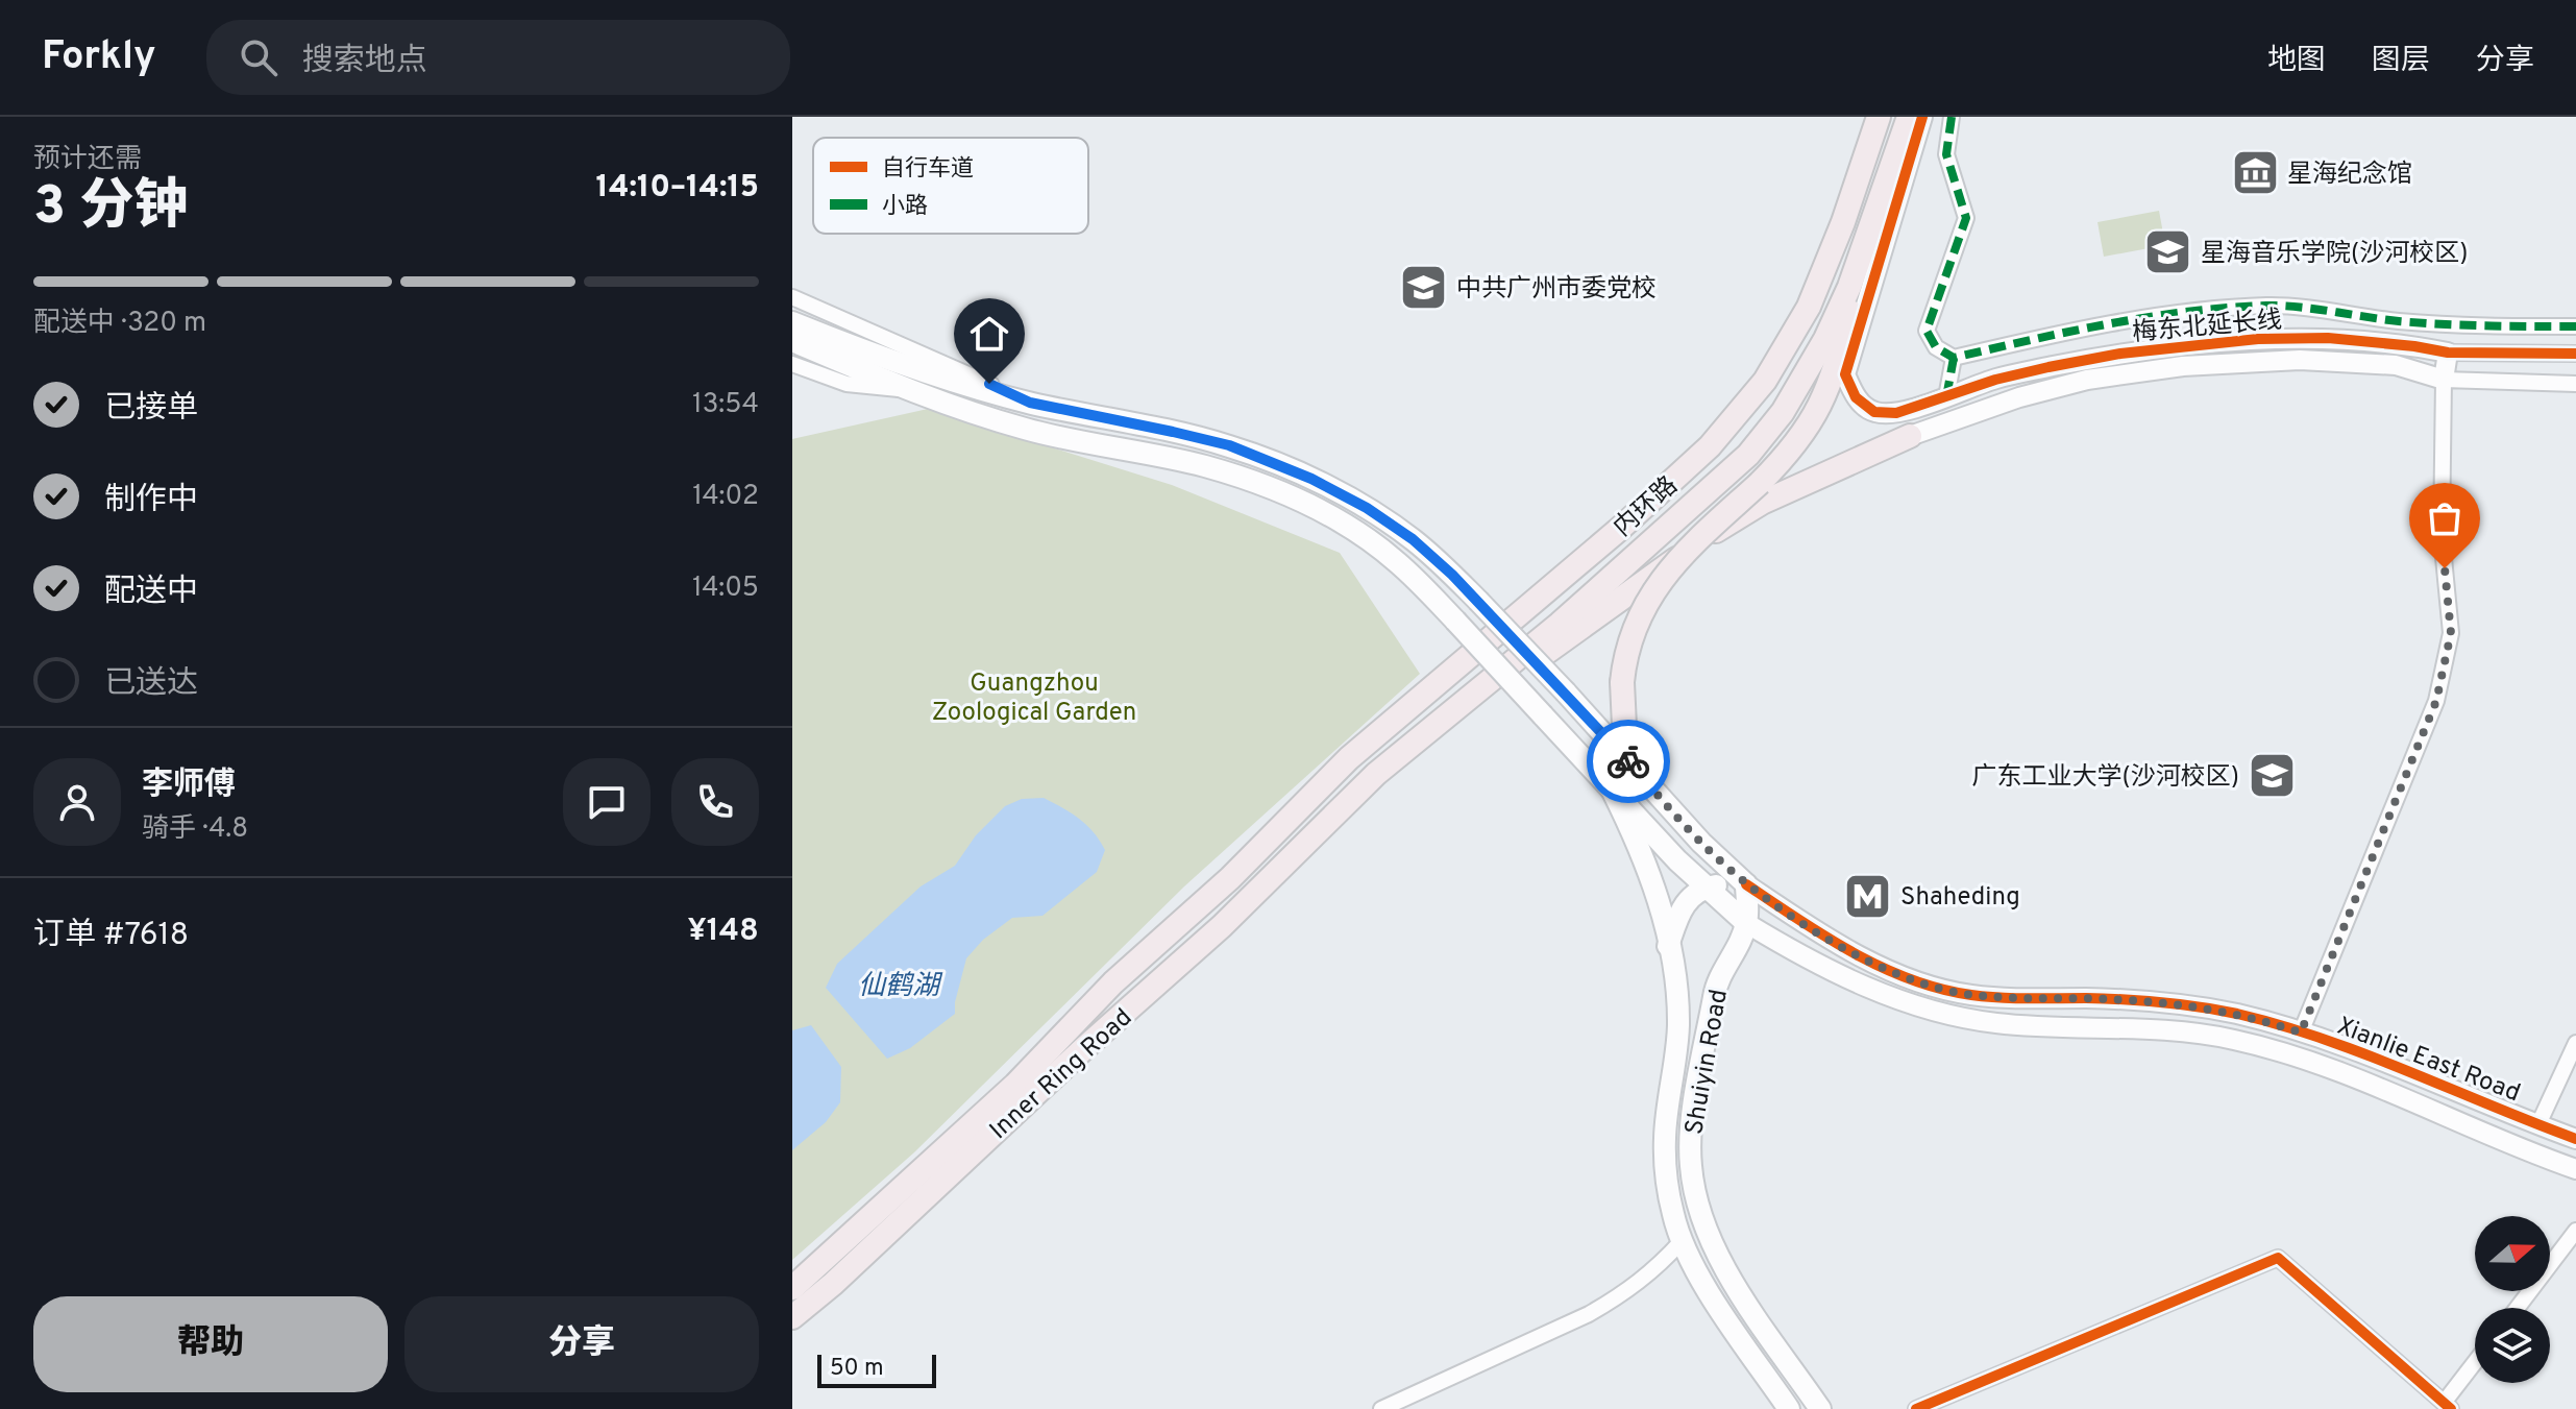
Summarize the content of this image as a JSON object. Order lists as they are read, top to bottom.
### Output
{
  "streets": {
    "highway": ["内环路", "Inner Ring Road"],
    "main road": ["Xianlie East Road", "Shuiyin Road"],
    "street": ["梅东北延长线"]
  },
  "crossings": [
    ["内环路", "Inner Ring Road"],
    ["Xianlie East Road", "Shuiyin Road"]
  ],
  "water": ["仙鹤湖"],
  "parks": ["Guangzhou Zoological Garden"],
  "places": {
    "museum": ["星海纪念馆"],
    "school or university": ["星海音乐学院(沙河校区)", "中共广州市委党校", "广东工业大学(沙河校区)"],
    "metro station": ["Shaheding"]
  },
  "legend": ["自行车道", "小路"],
  "scale_bar": "50 m",
  "north": "right",
  "page": {
    "header": "Forkly",
    "search": "搜索地点",
    "nav": ["地图", "图层", "分享"],
    "heading": ["3 分钟", "预计还需", "14:10–14:15"],
    "panel": [
      "李师傅",
      "骑手 · 4.8",
      "订单 #7618",
      "¥148"
    ],
    "bar": "配送中 · 320 m",
    "list": [
      ["已接单", "13:54"],
      ["制作中", "14:02"],
      ["配送中", "14:05"],
      "已送达"
    ],
    "buttons": ["帮助", "分享"],
    "scale": "50 m"
  }
}
